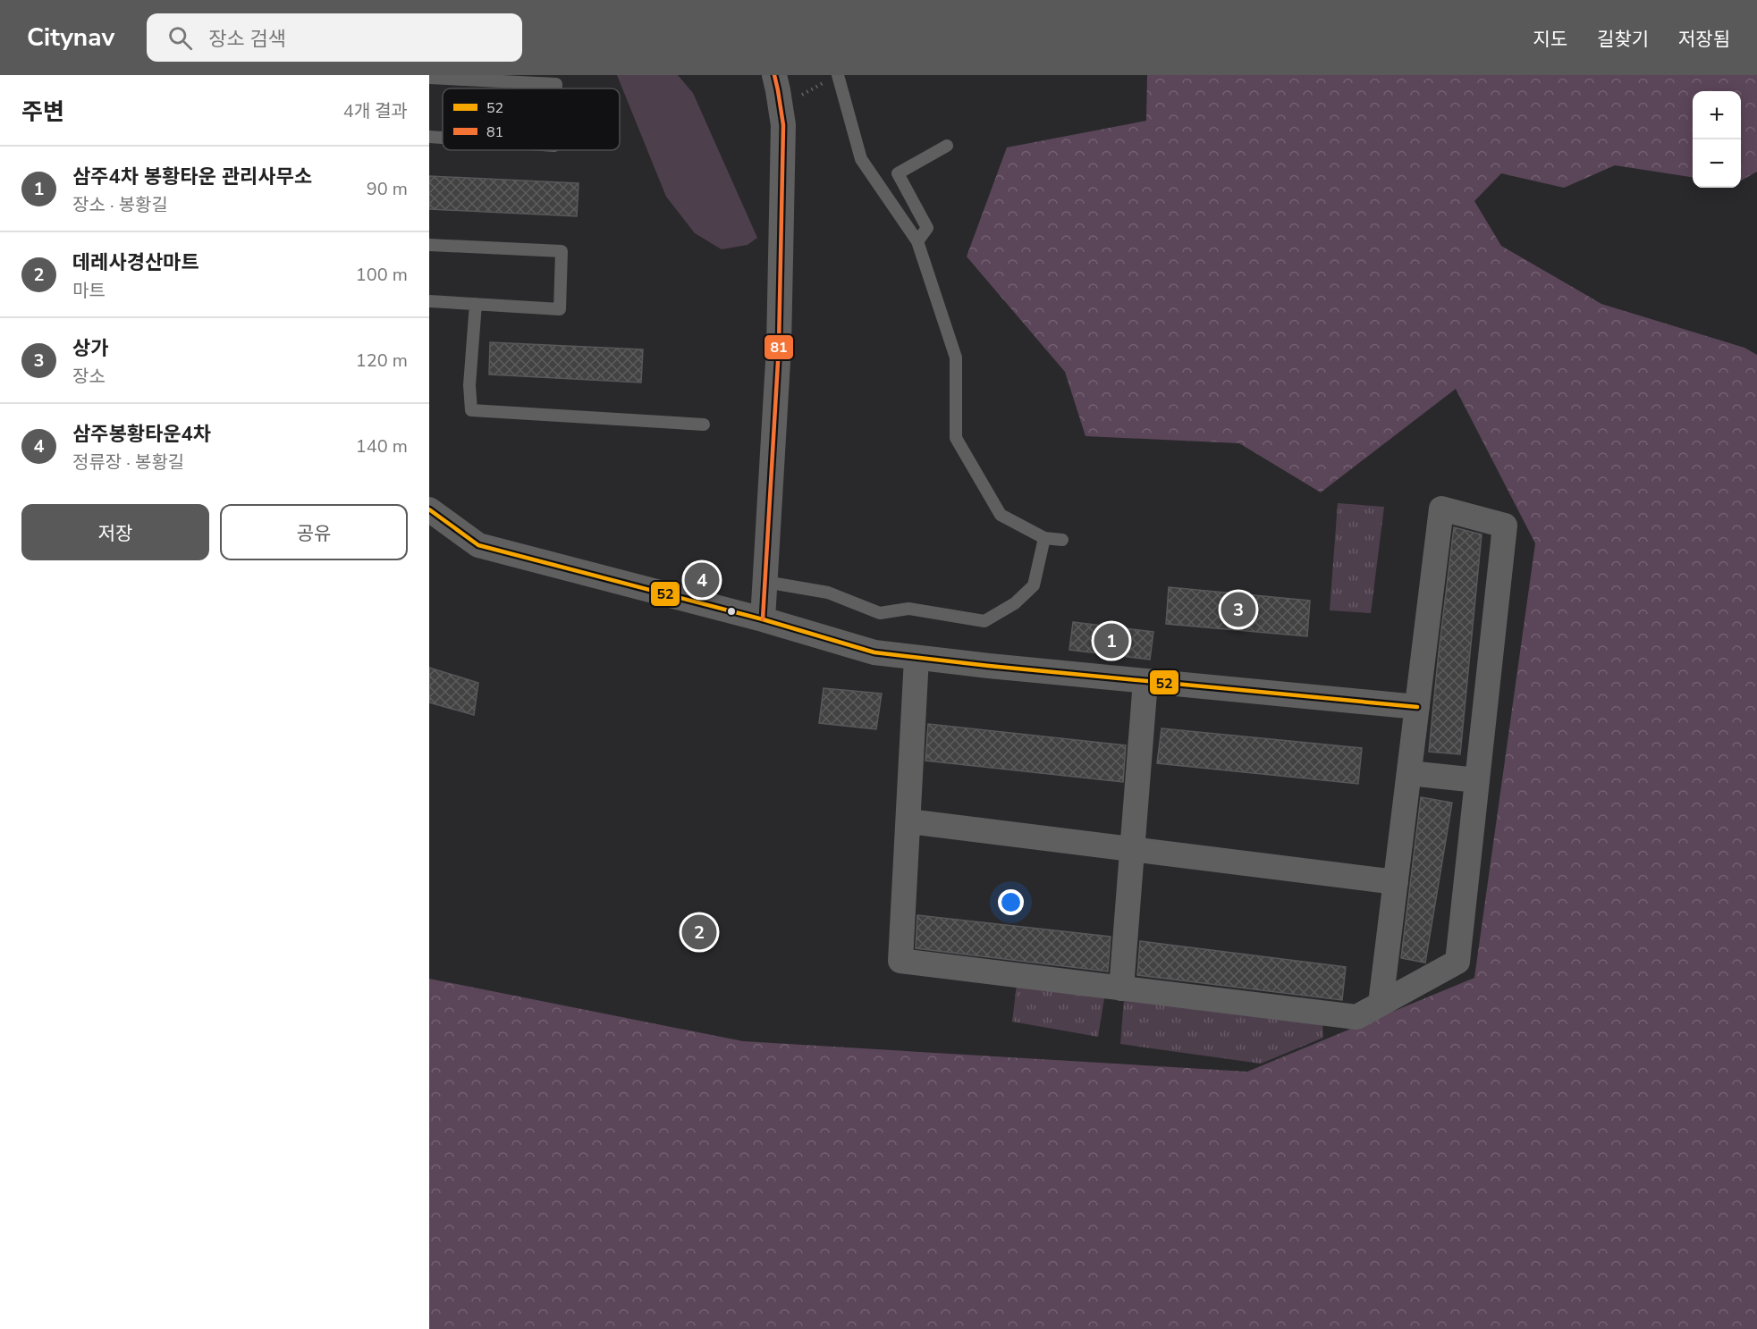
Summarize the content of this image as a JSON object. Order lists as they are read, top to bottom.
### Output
{
  "lines": ["transit line 81", "transit line 52"],
  "legend": ["52", "81"],
  "page": {
    "header": "Citynav",
    "search": "장소 검색",
    "nav": ["지도", "길찾기", "저장됨"],
    "heading": ["주변", "4개 결과"],
    "map_buttons": ["+", "−"],
    "list": [
      {
        "mark": "1",
        "name": "삼주4차 봉황타운 관리사무소",
        "note": "장소 · 봉황길",
        "value": "90 m"
      },
      {
        "mark": "2",
        "name": "데레사경산마트",
        "note": "마트",
        "value": "100 m"
      },
      {
        "mark": "3",
        "name": "상가",
        "note": "장소",
        "value": "120 m"
      },
      {
        "mark": "4",
        "name": "삼주봉황타운4차",
        "note": "정류장 · 봉황길",
        "value": "140 m"
      }
    ],
    "buttons": ["저장", "공유"],
    "pins": [
      "4",
      "3",
      "1",
      "2"
    ]
  }
}
